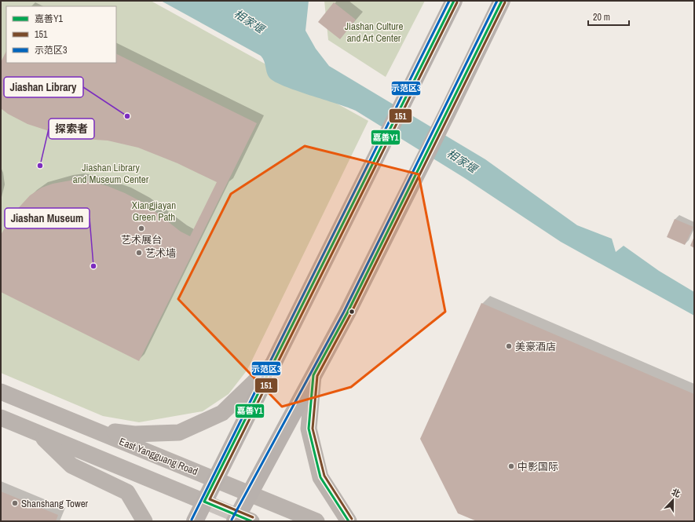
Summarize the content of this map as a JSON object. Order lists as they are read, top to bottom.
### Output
{
  "streets": {
    "main road": ["East Yangguang Road"]
  },
  "water": ["相家堰"],
  "parks": ["Jiashan Culture and Art Center", "Jiashan Library and Museum Center", "Xiangjiayan Green Path"],
  "places": [
    "Jiashan Library",
    "探索者",
    "艺术展台",
    "艺术墙",
    "Jiashan Museum",
    "美豪酒店",
    "中影国际",
    "Shanshang Tower"
  ],
  "lines": ["transit line 嘉善Y1", "transit line 示范区3", "transit line 151"],
  "legend": ["嘉善Y1", "151", "示范区3"],
  "scale_bar": "20 m",
  "north": "top"
}
